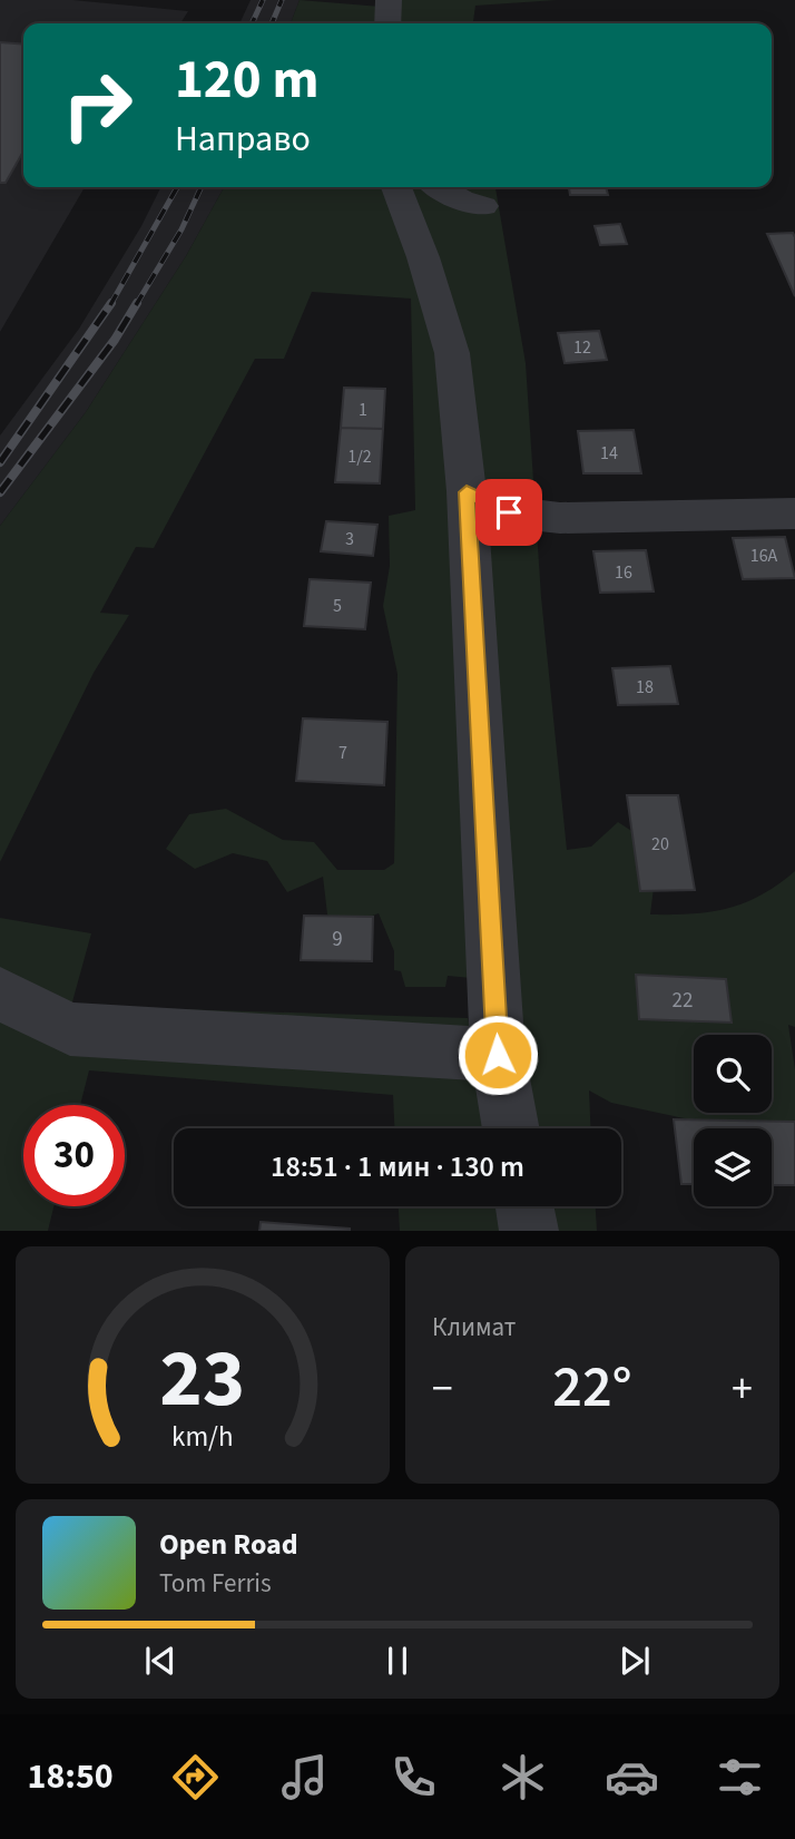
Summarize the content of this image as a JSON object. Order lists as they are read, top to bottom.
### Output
{
  "house_numbers": [
    "12",
    "1",
    "14",
    "1/2",
    "3",
    "16А",
    "16",
    "5",
    "18",
    "7",
    "20",
    "9",
    "22"
  ],
  "page": {
    "turn": ["120 m", "Направо"],
    "limit": "30",
    "trip": "18:51 · 1 мин · 130 m",
    "tile": "Климат",
    "heat": ["−", "22°", "+"],
    "song": ["Open Road", "Tom Ferris"],
    "tabs": "18:50",
    "gauge": ["23", "km/h"]
  }
}
